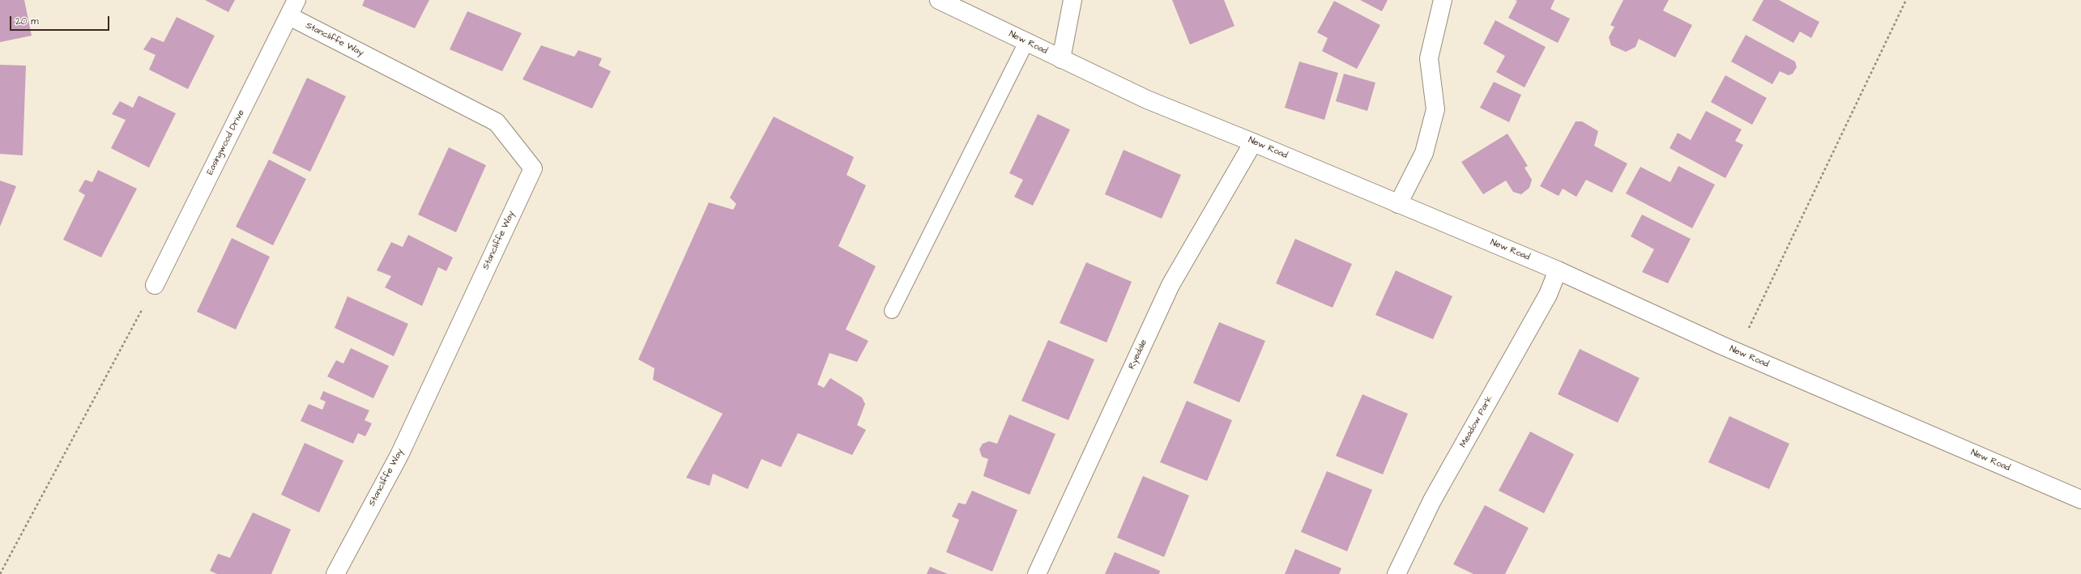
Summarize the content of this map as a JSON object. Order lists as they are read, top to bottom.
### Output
{
  "streets": {
    "street": [
      "Stancliffe Way",
      "New Road",
      "Easingwood Drive",
      "Ryedale",
      "Meadow Park"
    ]
  },
  "crossings": [
    ["Stancliffe Way", "Easingwood Drive"],
    ["New Road", "Ryedale"],
    ["New Road", "Meadow Park"]
  ],
  "scale_bar": "20 m"
}
